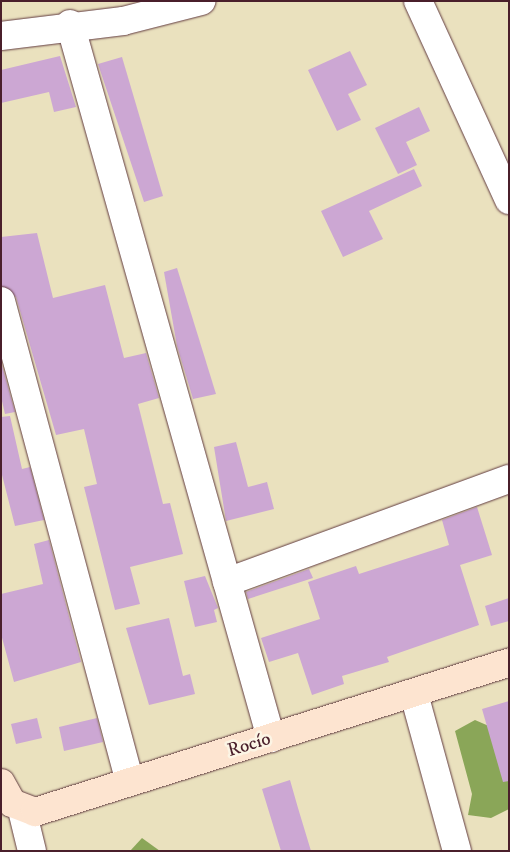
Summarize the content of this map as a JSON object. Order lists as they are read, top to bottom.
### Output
{
  "streets": {
    "main road": ["Rocío"]
  }
}
